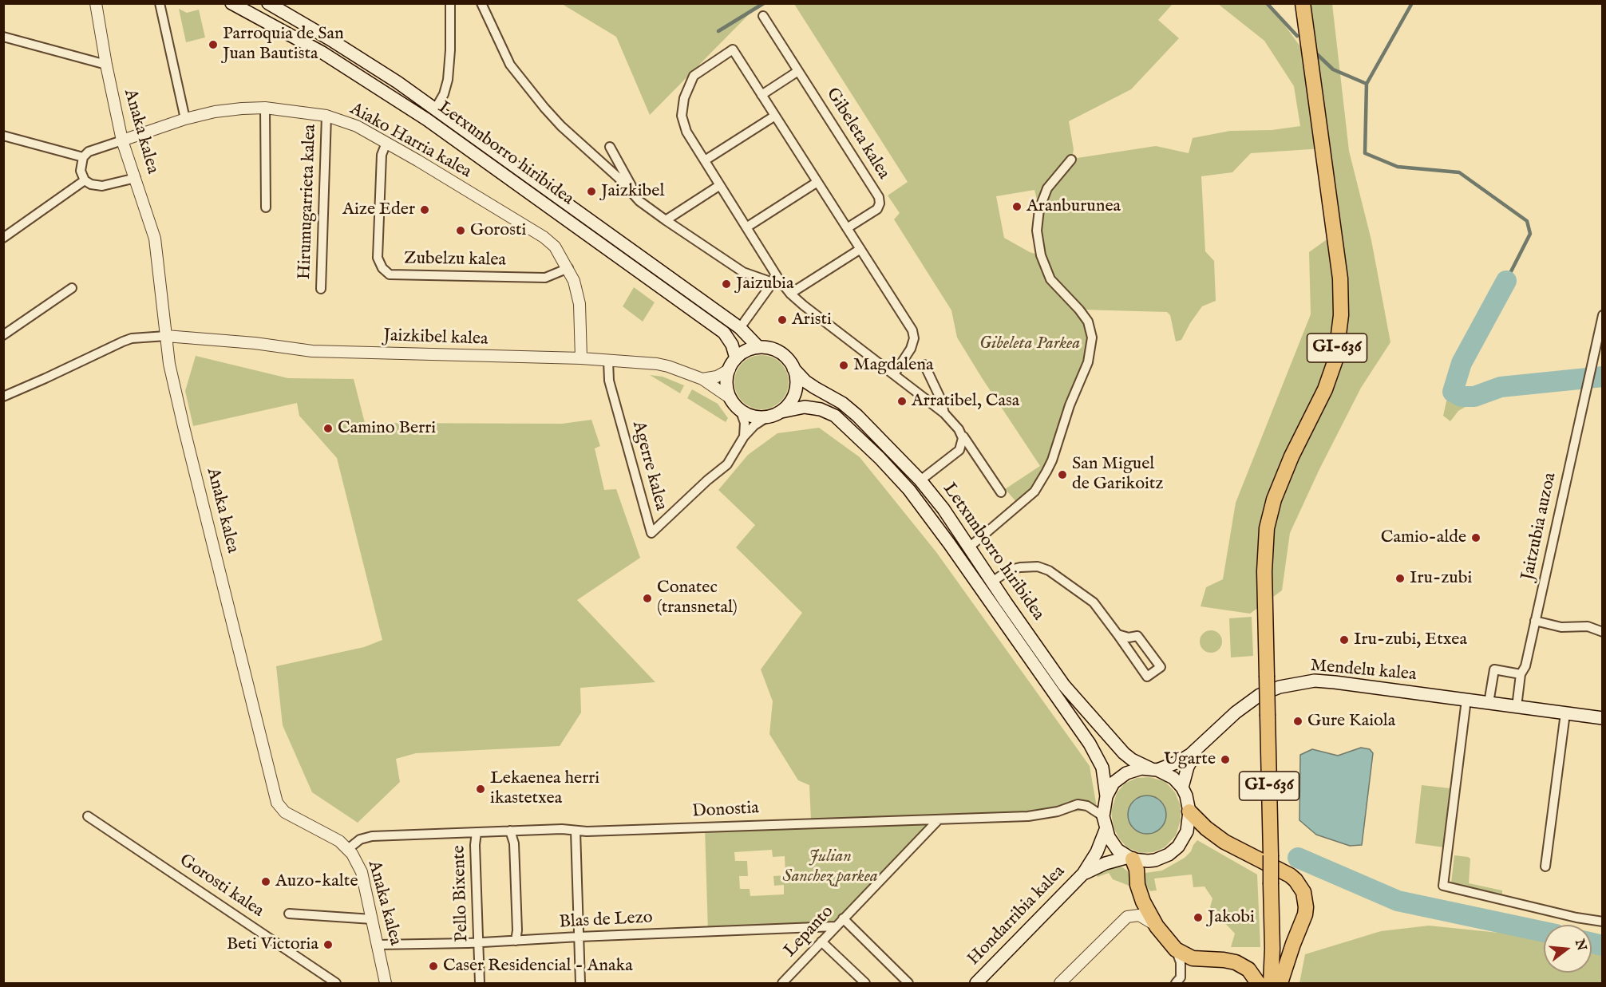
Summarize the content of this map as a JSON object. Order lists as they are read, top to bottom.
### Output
{
  "streets": {
    "main road": [
      "Letxunborro hiribidea",
      "GI-636",
      "Mendelu kalea",
      "Hondarribia kalea"
    ],
    "street": [
      "Anaka kalea",
      "Gibeleta kalea",
      "Aiako Harria kalea",
      "Hirumugarrieta kalea",
      "Zubelzu kalea",
      "Jaizkibel kalea",
      "Agerre kalea",
      "Jaitzubia auzoa",
      "Donostia",
      "Gorosti kalea",
      "Pello Bixente",
      "Blas de Lezo",
      "Lepanto"
    ]
  },
  "crossings": [
    ["Anaka kalea", "Aiako Harria kalea"],
    ["Anaka kalea", "Jaizkibel kalea"],
    ["Anaka kalea", "Donostia"],
    ["Anaka kalea", "Blas de Lezo"],
    ["Aiako Harria kalea", "Hirumugarrieta kalea"],
    ["Aiako Harria kalea", "Zubelzu kalea"],
    ["Aiako Harria kalea", "Jaizkibel kalea"],
    ["Letxunborro hiribidea", "Jaizkibel kalea"],
    ["Letxunborro hiribidea", "Agerre kalea"],
    ["Letxunborro hiribidea", "Mendelu kalea"],
    ["Letxunborro hiribidea", "Donostia"],
    ["Letxunborro hiribidea", "Hondarribia kalea"],
    ["Jaizkibel kalea", "Agerre kalea"],
    ["Jaitzubia auzoa", "Mendelu kalea"],
    ["Mendelu kalea", "Donostia"],
    ["Mendelu kalea", "Hondarribia kalea"],
    ["Donostia", "Pello Bixente"],
    ["Donostia", "Hondarribia kalea"],
    ["Donostia", "Lepanto"],
    ["Pello Bixente", "Blas de Lezo"],
    ["Blas de Lezo", "Lepanto"]
  ],
  "parks": ["Gibeleta Parkea", "Julian Sanchez parkea"],
  "places": [
    "Parroquia de San Juan Bautista",
    "Jaizkibel",
    "Aranburunea",
    "Aize Eder",
    "Gorosti",
    "Jaizubia",
    "Aristi",
    "Magdalena",
    "Arratibel, Casa",
    "Camino Berri",
    "San Miguel de Garikoitz",
    "Camio-alde",
    "Iru-zubi",
    "Conatec (transnetal)",
    "Iru-zubi, Etxea",
    "Gure Kaiola",
    "Ugarte",
    "Lekaenea herri ikastetxea",
    "Auzo-kalte",
    "Jakobi",
    "Beti Victoria",
    "Caser Residencial - Anaka"
  ],
  "north": "right"
}
